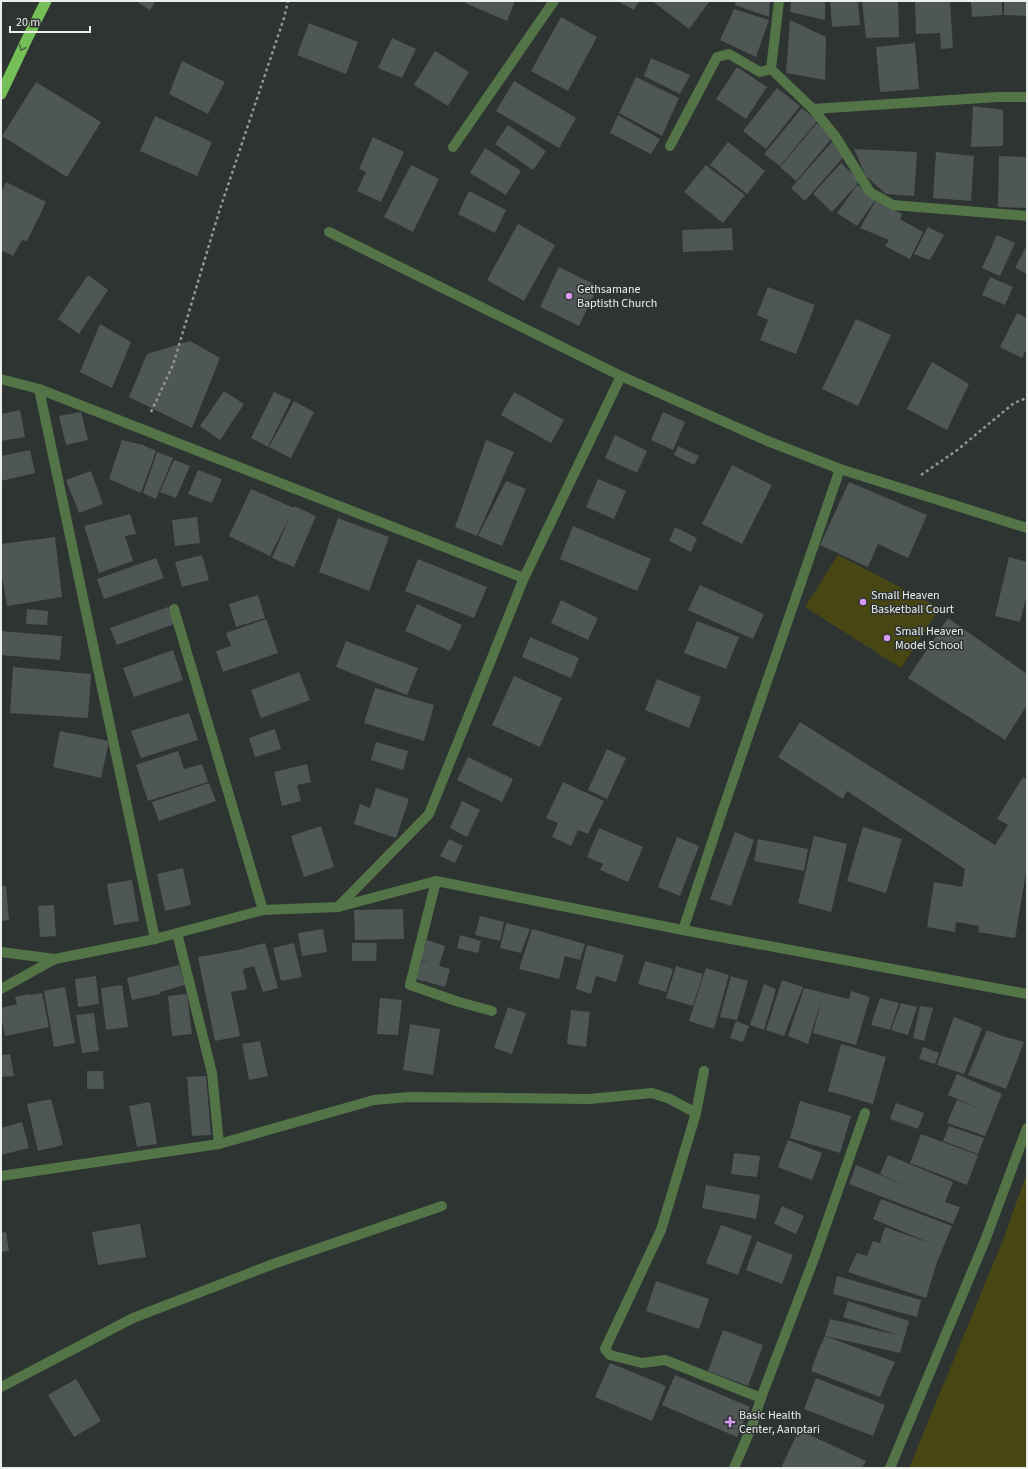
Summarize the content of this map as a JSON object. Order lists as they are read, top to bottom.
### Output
{
  "places": {
    "other": ["Gethsamane Baptisth Church", "Small Heaven Basketball Court", "Small Heaven Model School"],
    "health": ["Basic Health Center, Aanptari"]
  },
  "scale_bar": "20 m"
}
